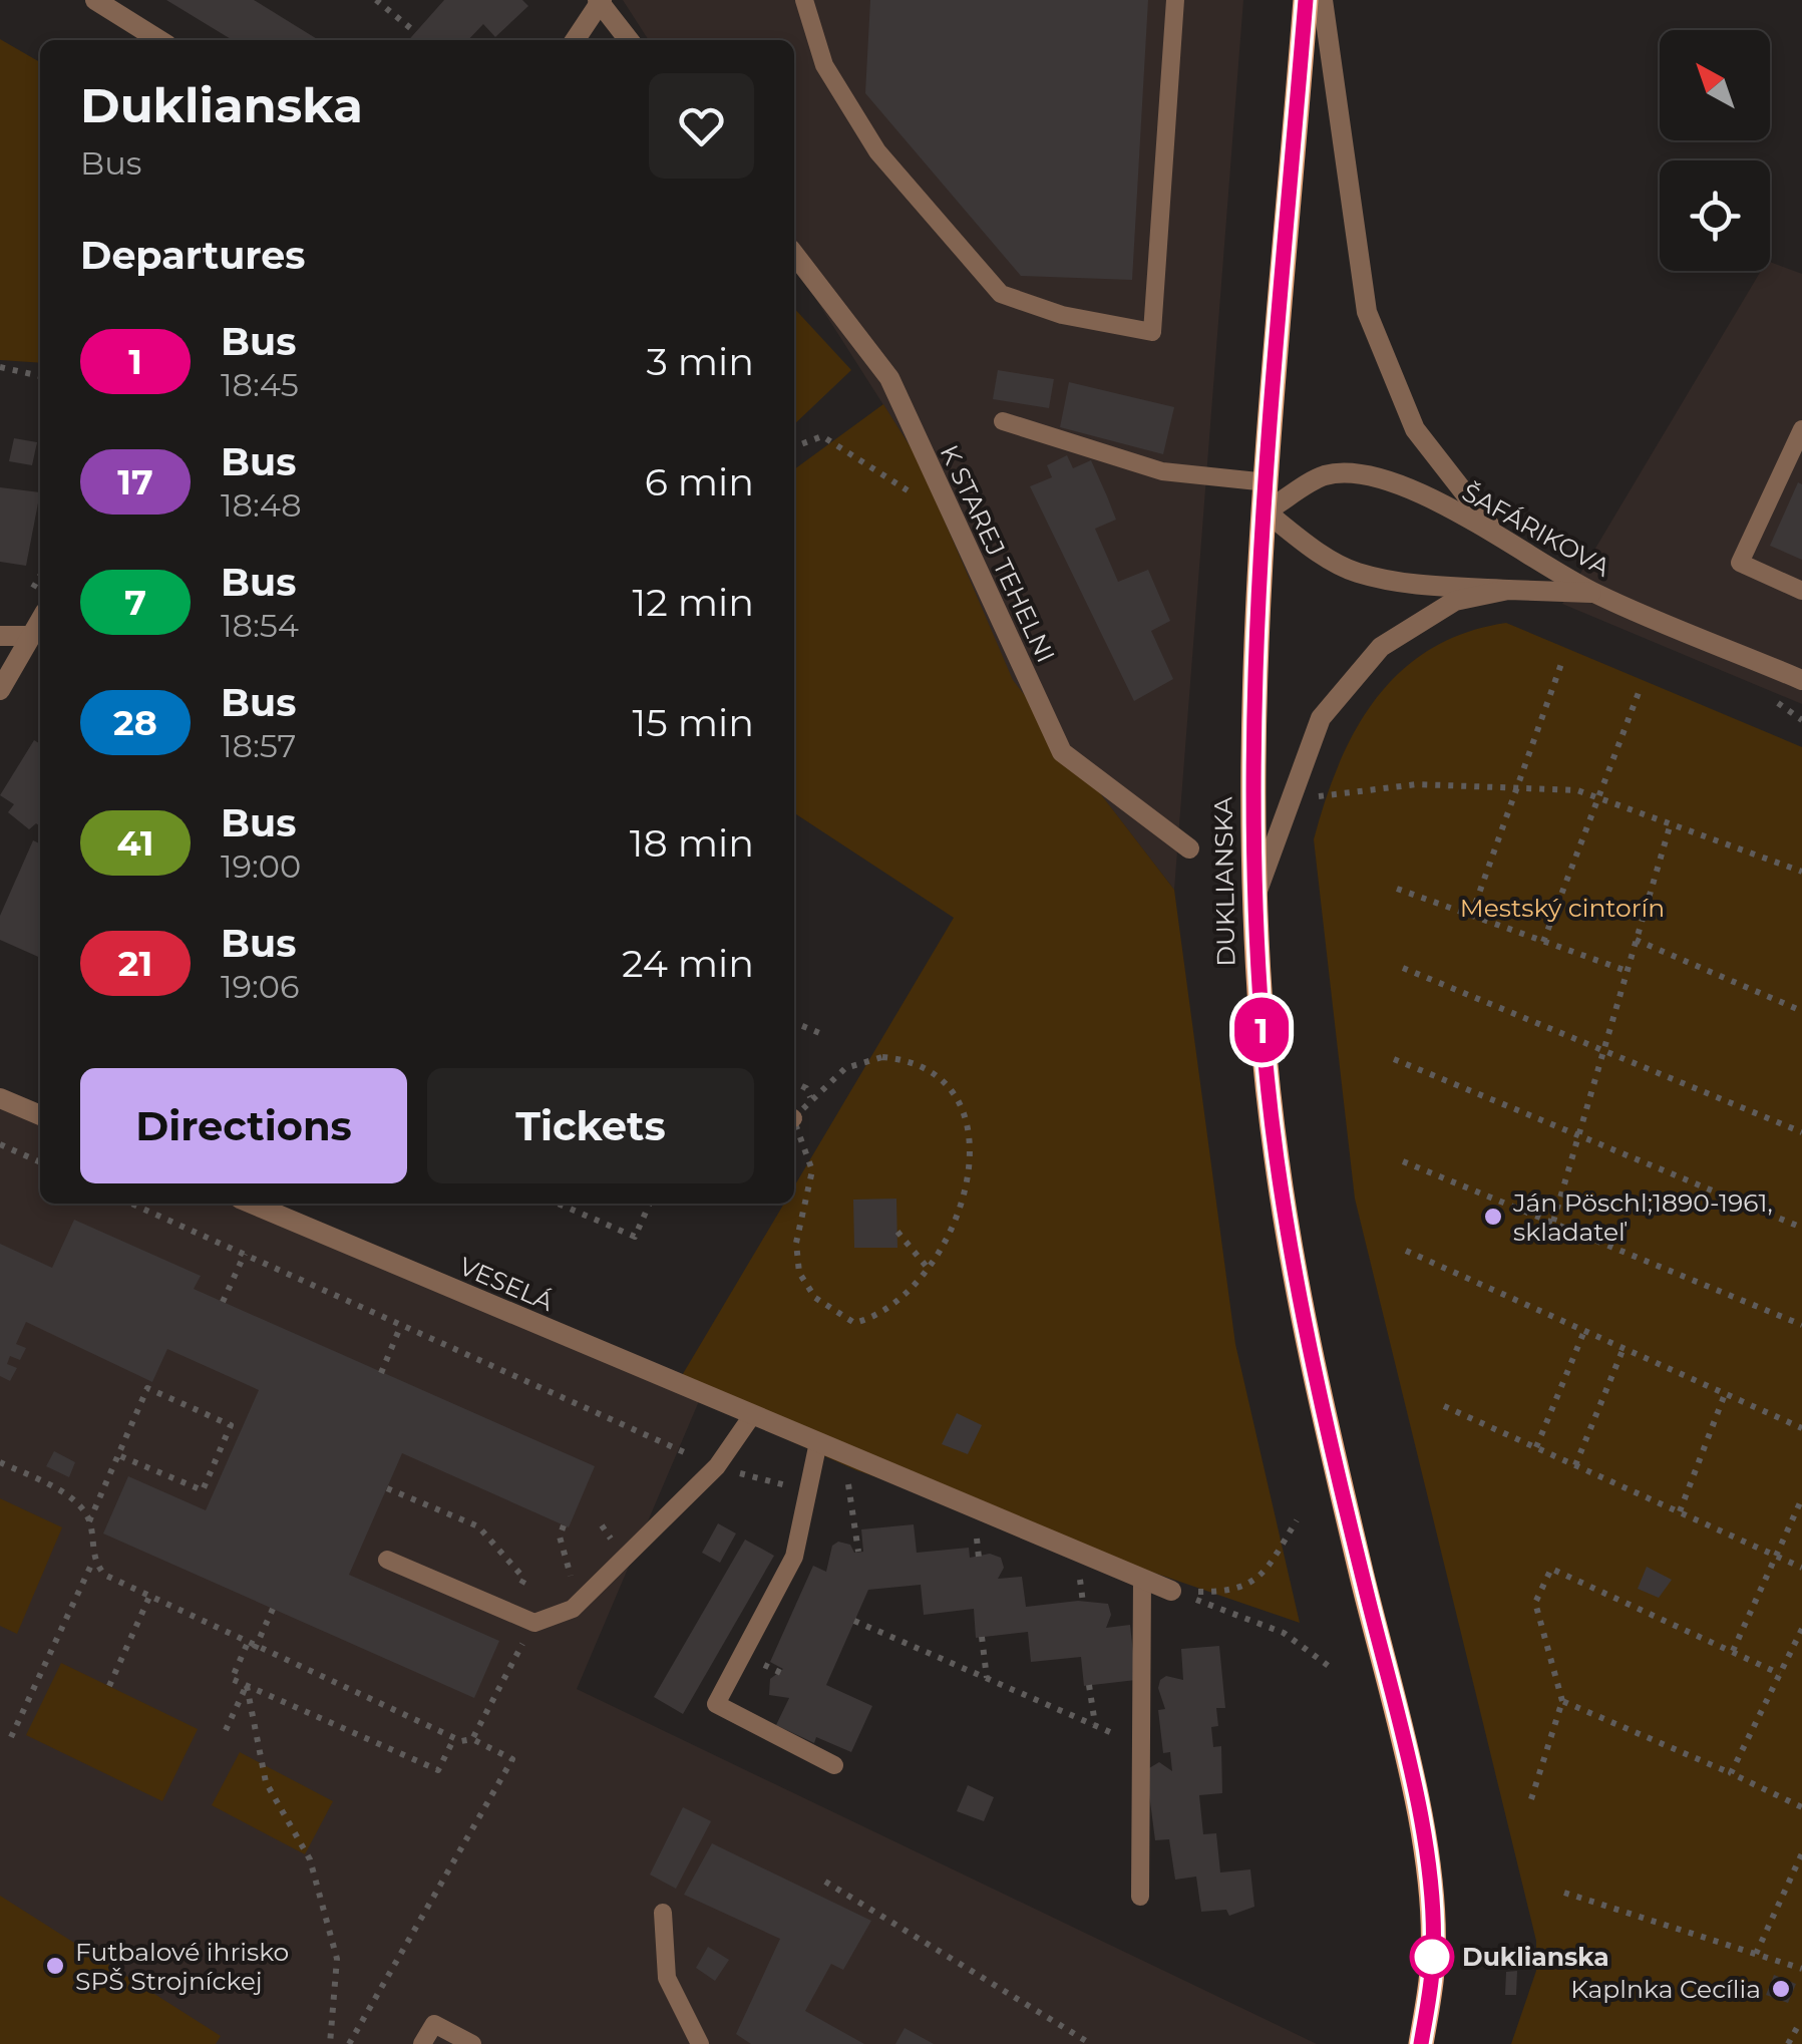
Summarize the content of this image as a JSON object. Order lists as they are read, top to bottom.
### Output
{
  "streets": {
    "main road": ["DUKLIANSKA"],
    "street": ["ŠAFÁRIKOVA", "K STAREJ TEHELNI", "VESELÁ"]
  },
  "crossings": [
    ["ŠAFÁRIKOVA", "DUKLIANSKA"]
  ],
  "parks": ["Mestský cintorín"],
  "places": [
    "Ján Pöschl;1890-1961, skladateľ",
    "Duklianska",
    "Futbalové ihrisko SPŠ Strojníckej",
    "Kaplnka Cecília"
  ],
  "lines": ["bus line 1"],
  "north": "top left",
  "page": {
    "on_map": "1",
    "heading": [
      ["Duklianska", "Bus"],
      "Departures"
    ],
    "list": [
      {
        "mark": "1",
        "name": "Bus",
        "note": "18:45",
        "value": "3 min"
      },
      {
        "mark": "17",
        "name": "Bus",
        "note": "18:48",
        "value": "6 min"
      },
      {
        "mark": "7",
        "name": "Bus",
        "note": "18:54",
        "value": "12 min"
      },
      {
        "mark": "28",
        "name": "Bus",
        "note": "18:57",
        "value": "15 min"
      },
      {
        "mark": "41",
        "name": "Bus",
        "note": "19:00",
        "value": "18 min"
      },
      {
        "mark": "21",
        "name": "Bus",
        "note": "19:06",
        "value": "24 min"
      }
    ],
    "buttons": ["Directions", "Tickets"]
  }
}
